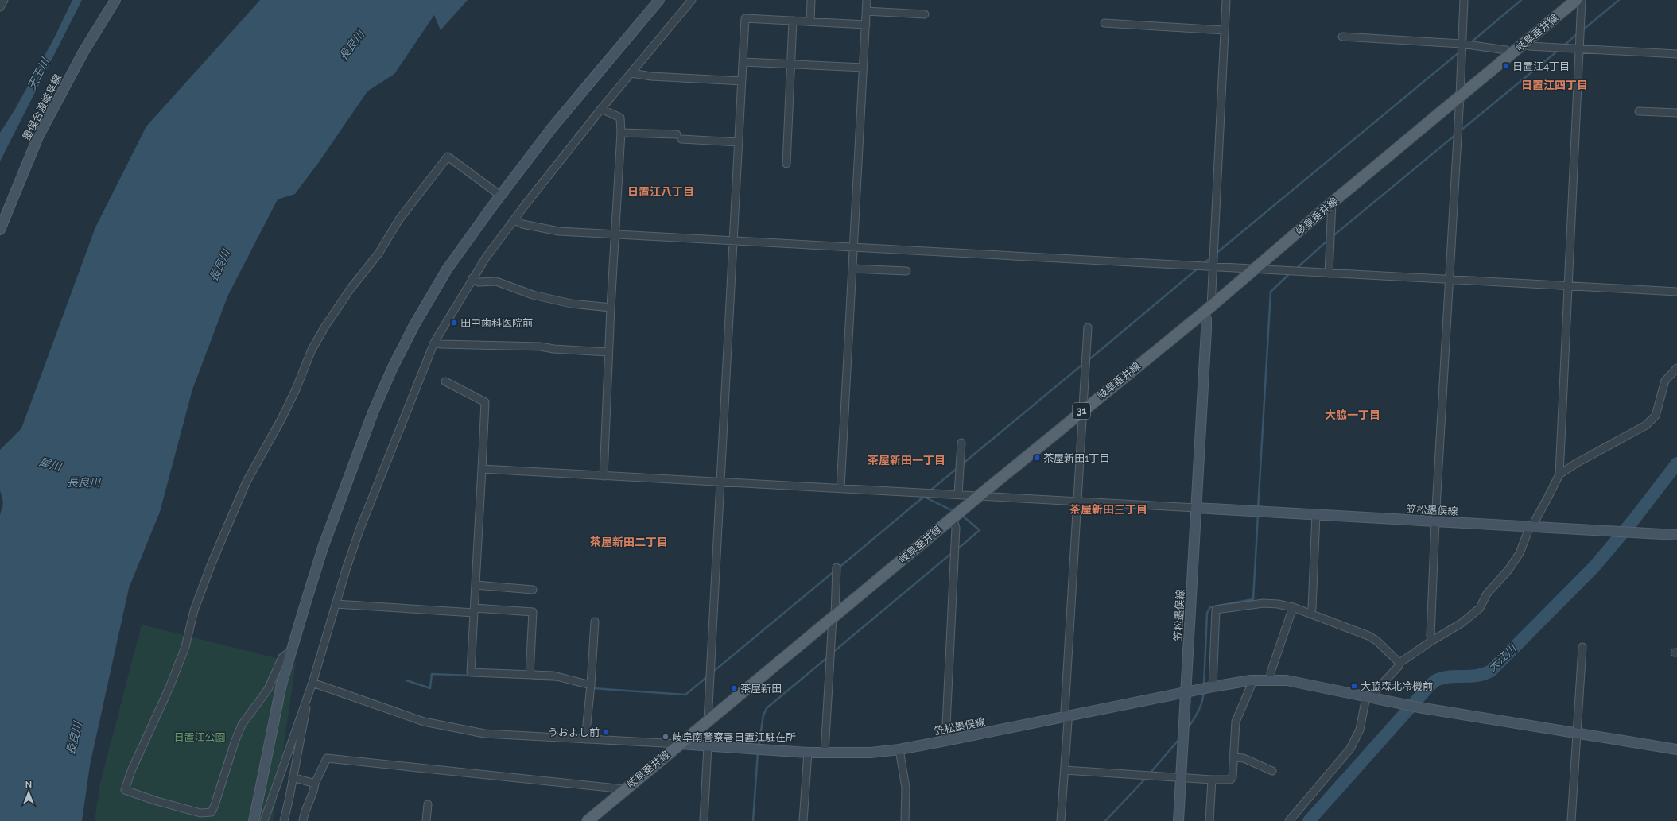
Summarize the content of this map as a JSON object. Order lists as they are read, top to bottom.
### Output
{
  "streets": {
    "main road": ["岐阜垂井線", "31"],
    "street": ["墨俣合渡岐阜線", "笠松墨俣線"]
  },
  "crossings": [
    ["岐阜垂井線", "笠松墨俣線"]
  ],
  "districts": [
    "日置江四丁目",
    "日置江八丁目",
    "大脇一丁目",
    "茶屋新田一丁目",
    "茶屋新田三丁目",
    "茶屋新田二丁目"
  ],
  "water": [
    "長良川",
    "天王川",
    "犀川",
    "大江川"
  ],
  "parks": ["日置江公園"],
  "places": {
    "transit": [
      "日置江4丁目",
      "田中歯科医院前",
      "茶屋新田1丁目",
      "大脇森北冷機前",
      "茶屋新田",
      "うおよし前"
    ],
    "other": ["岐阜南警察署日置江駐在所"]
  },
  "north": "top"
}
